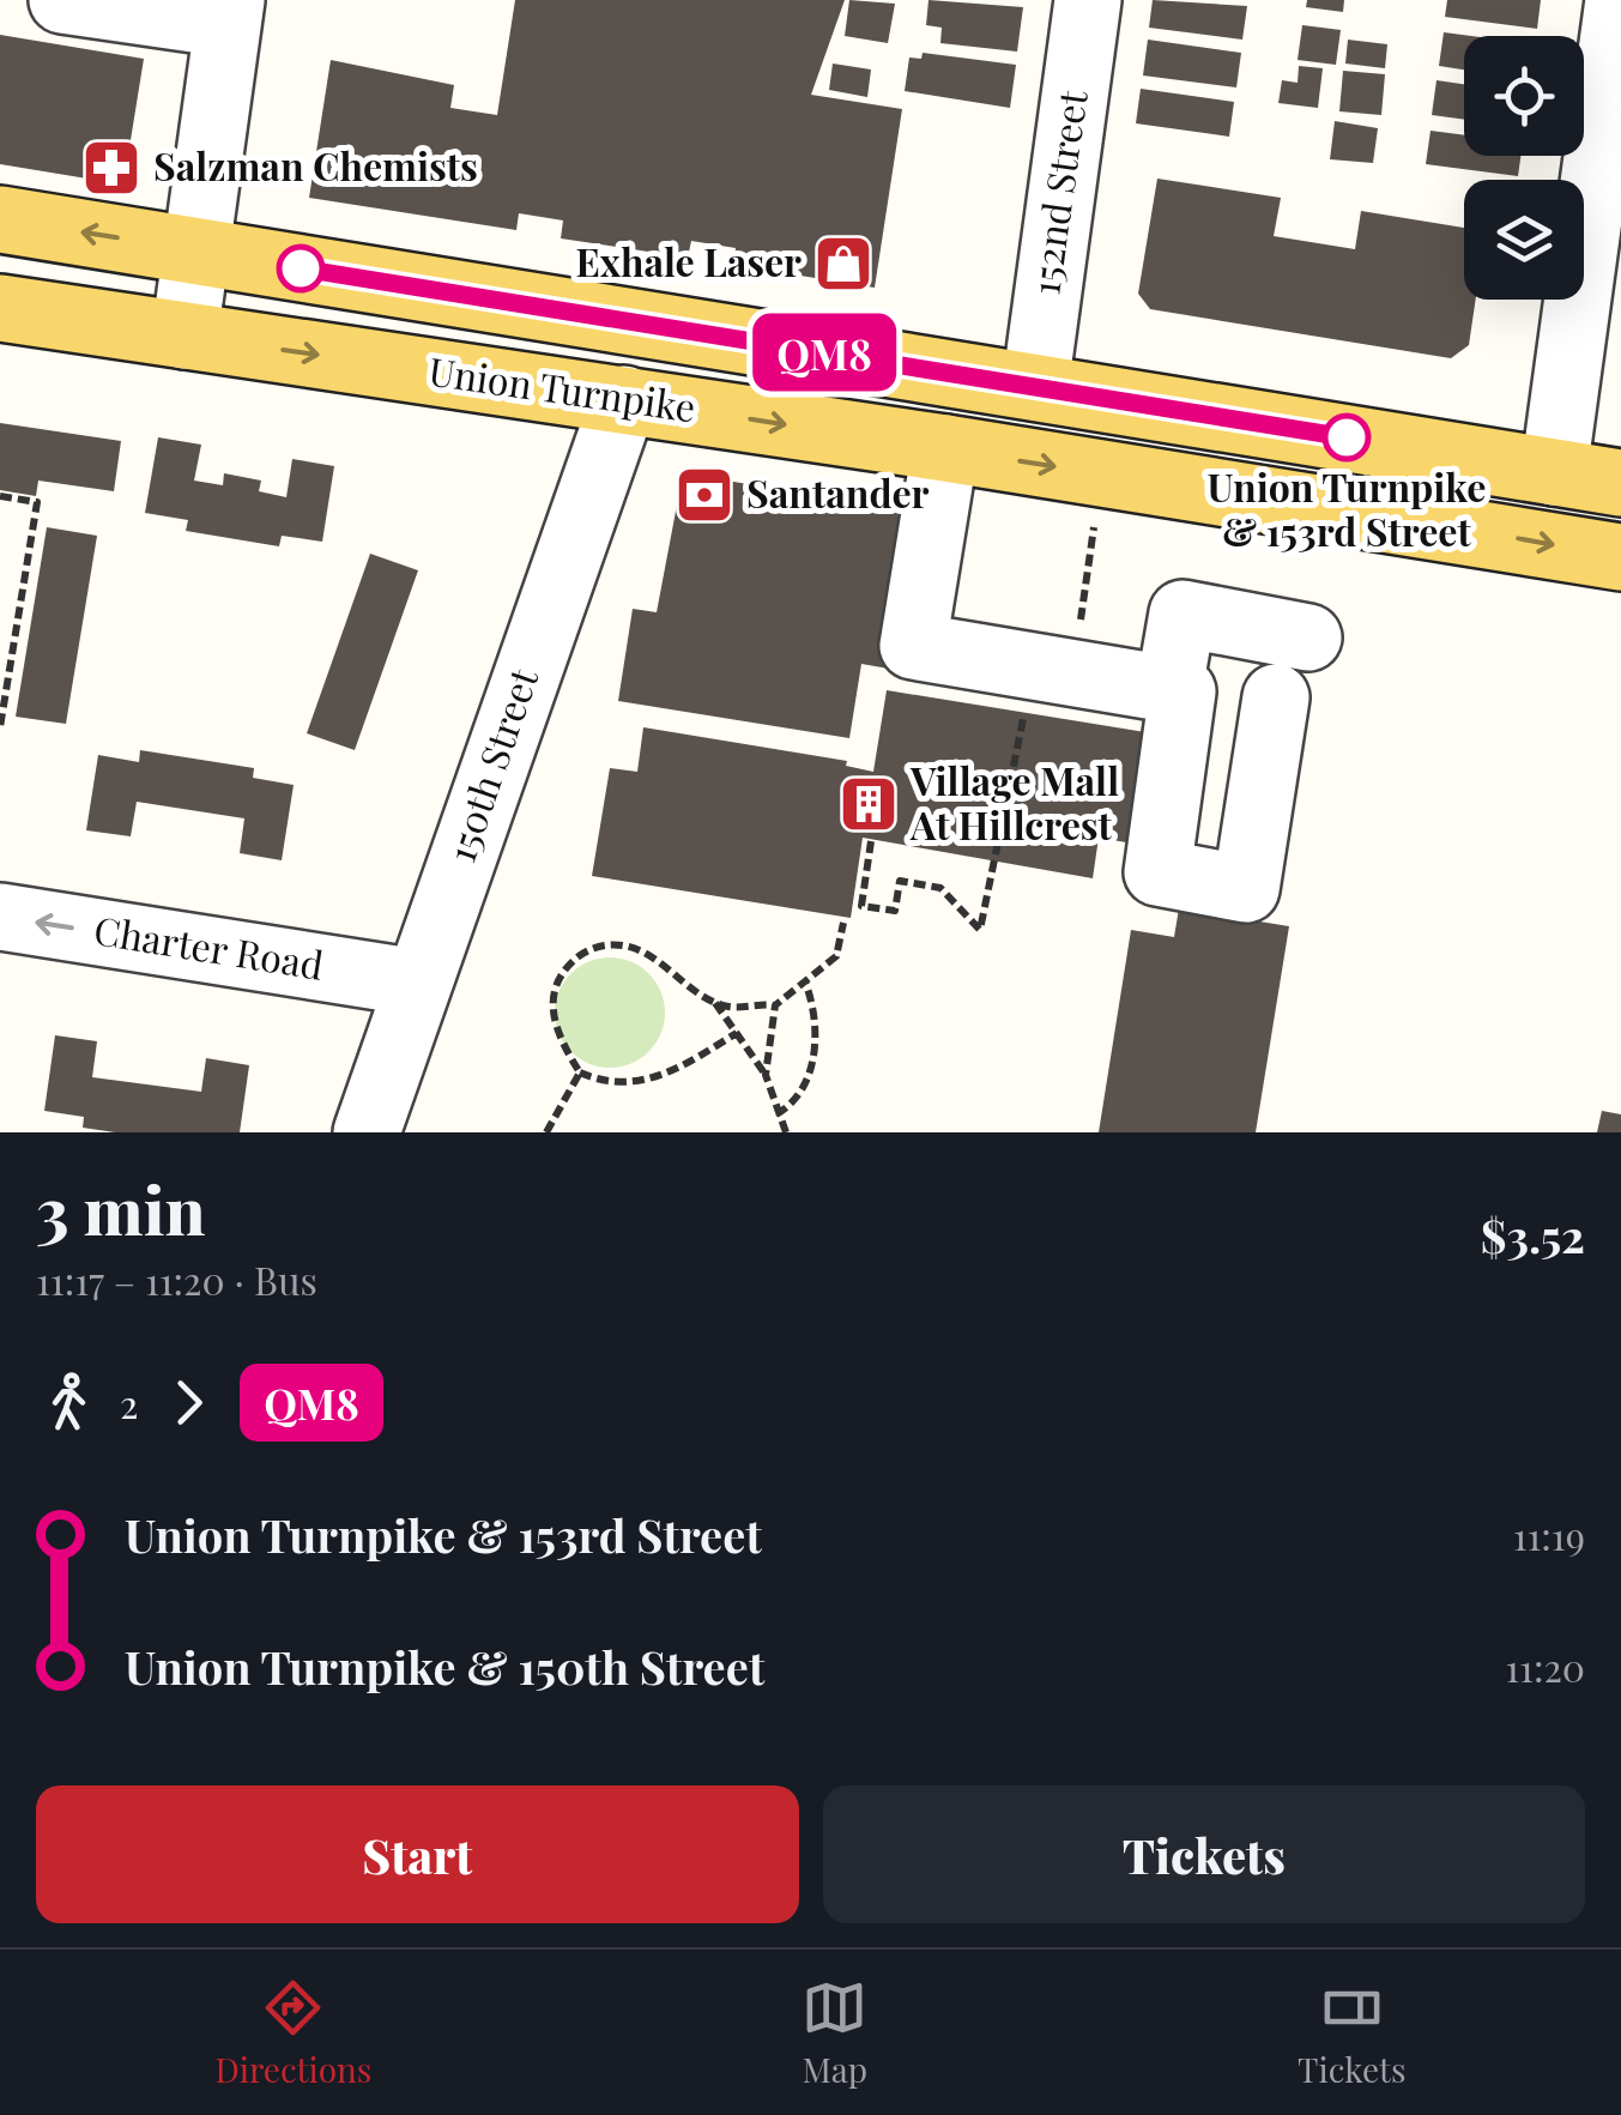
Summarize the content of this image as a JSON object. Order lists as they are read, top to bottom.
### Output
{
  "streets": {
    "main road": ["Union Turnpike"],
    "street": ["152nd Street", "150th Street", "Charter Road"]
  },
  "crossings": [
    ["152nd Street", "Union Turnpike"],
    ["Union Turnpike", "150th Street"],
    ["150th Street", "Charter Road"]
  ],
  "one_way": ["Charter Road"],
  "places": {
    "pharmacy": ["Salzman Chemists"],
    "shop": ["Exhale Laser"],
    "other": ["Union Turnpike & 153rd Street"],
    "bank": ["Santander"],
    "building": ["Village Mall At Hillcrest"]
  },
  "lines": ["bus line QM8"],
  "page": {
    "on_map": "QM8",
    "heading": ["3 min", "11:17 – 11:20 · Bus", "$3.52"],
    "legs": ["2", "QM8"],
    "list": [
      {
        "name": "Union Turnpike & 153rd Street",
        "value": "11:19"
      },
      {
        "name": "Union Turnpike & 150th Street",
        "value": "11:20"
      }
    ],
    "buttons": ["Start", "Tickets"],
    "tabs": ["Directions", "Map", "Tickets"]
  }
}
